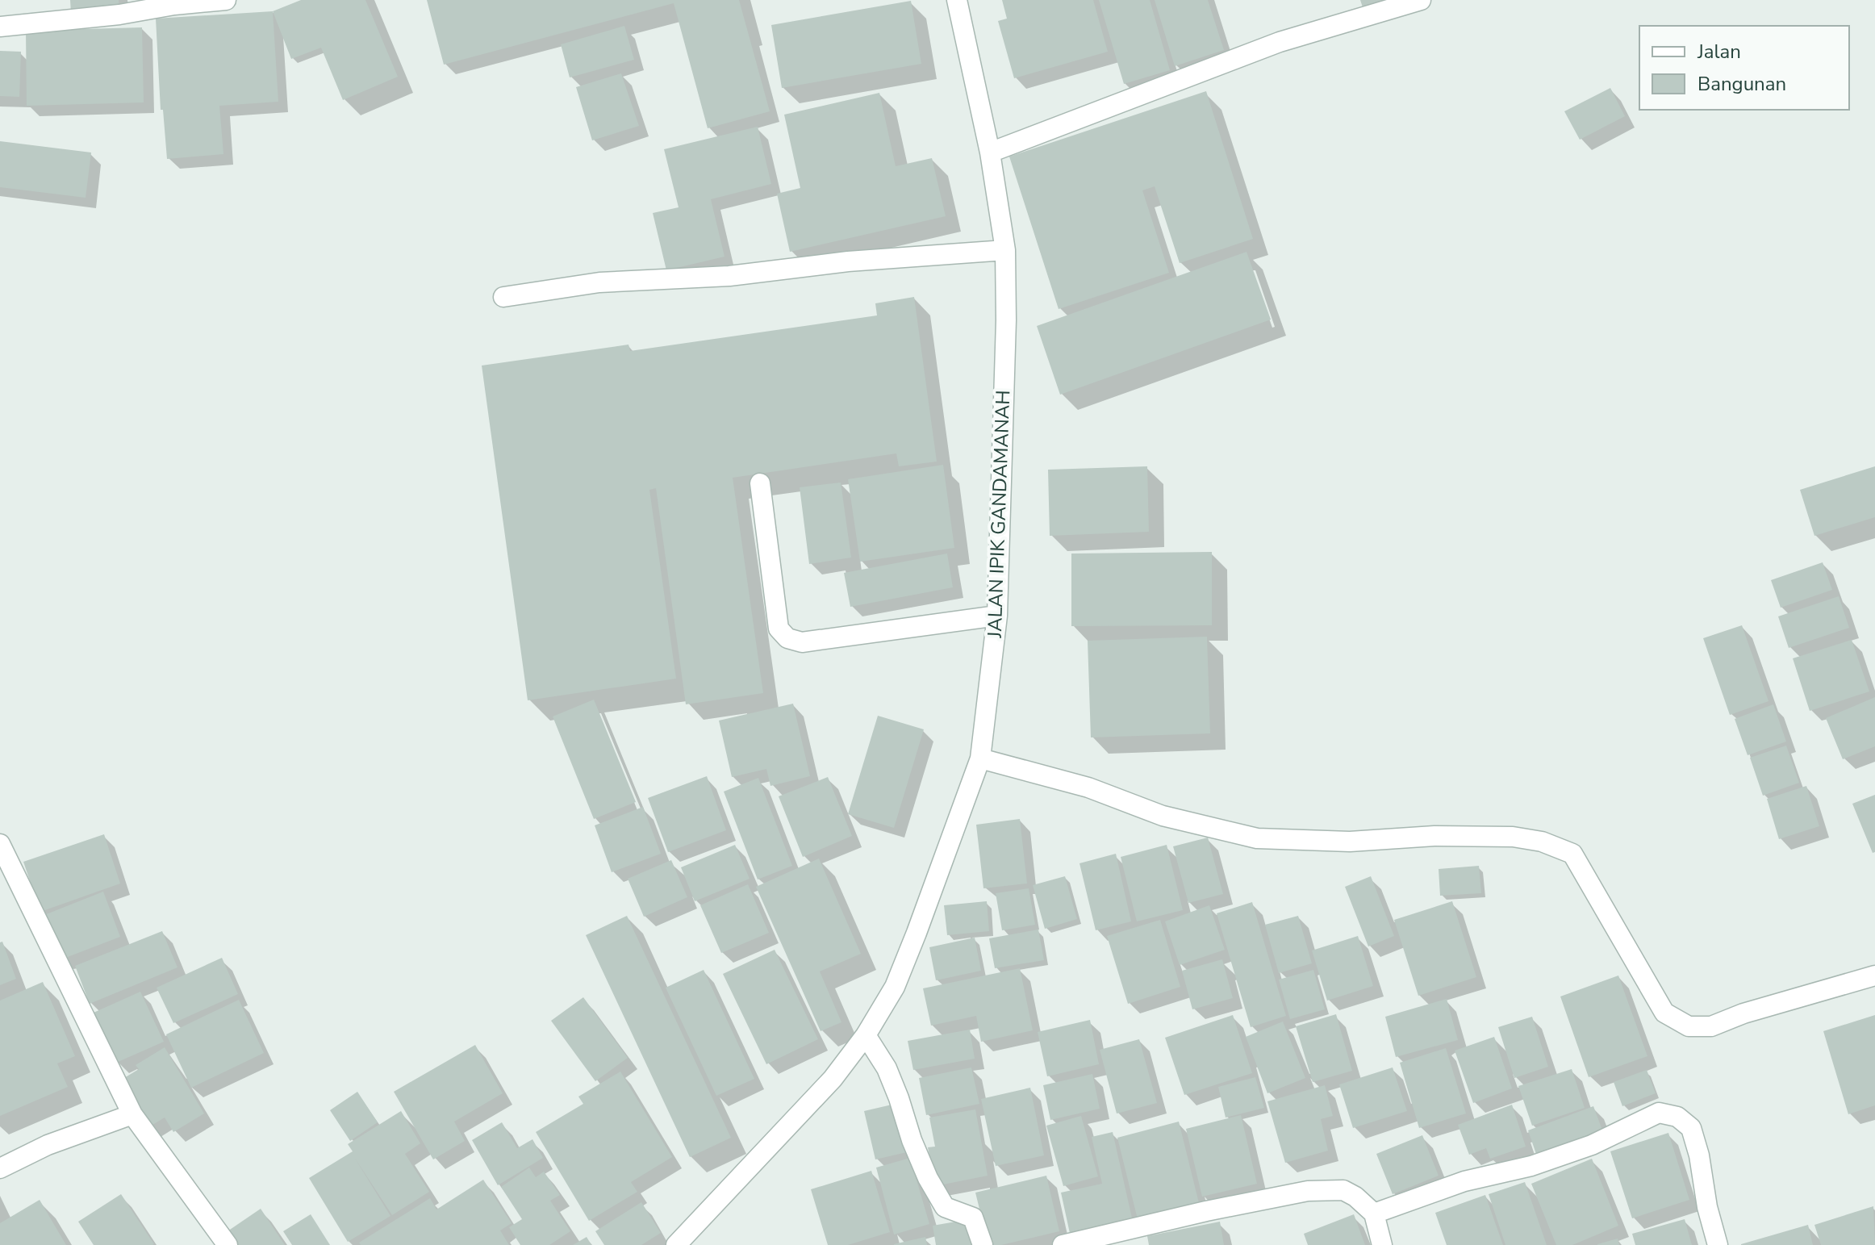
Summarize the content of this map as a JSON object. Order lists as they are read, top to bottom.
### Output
{
  "streets": {
    "street": ["JALAN IPIK GANDAMANAH"]
  },
  "legend": ["Jalan", "Bangunan"]
}
